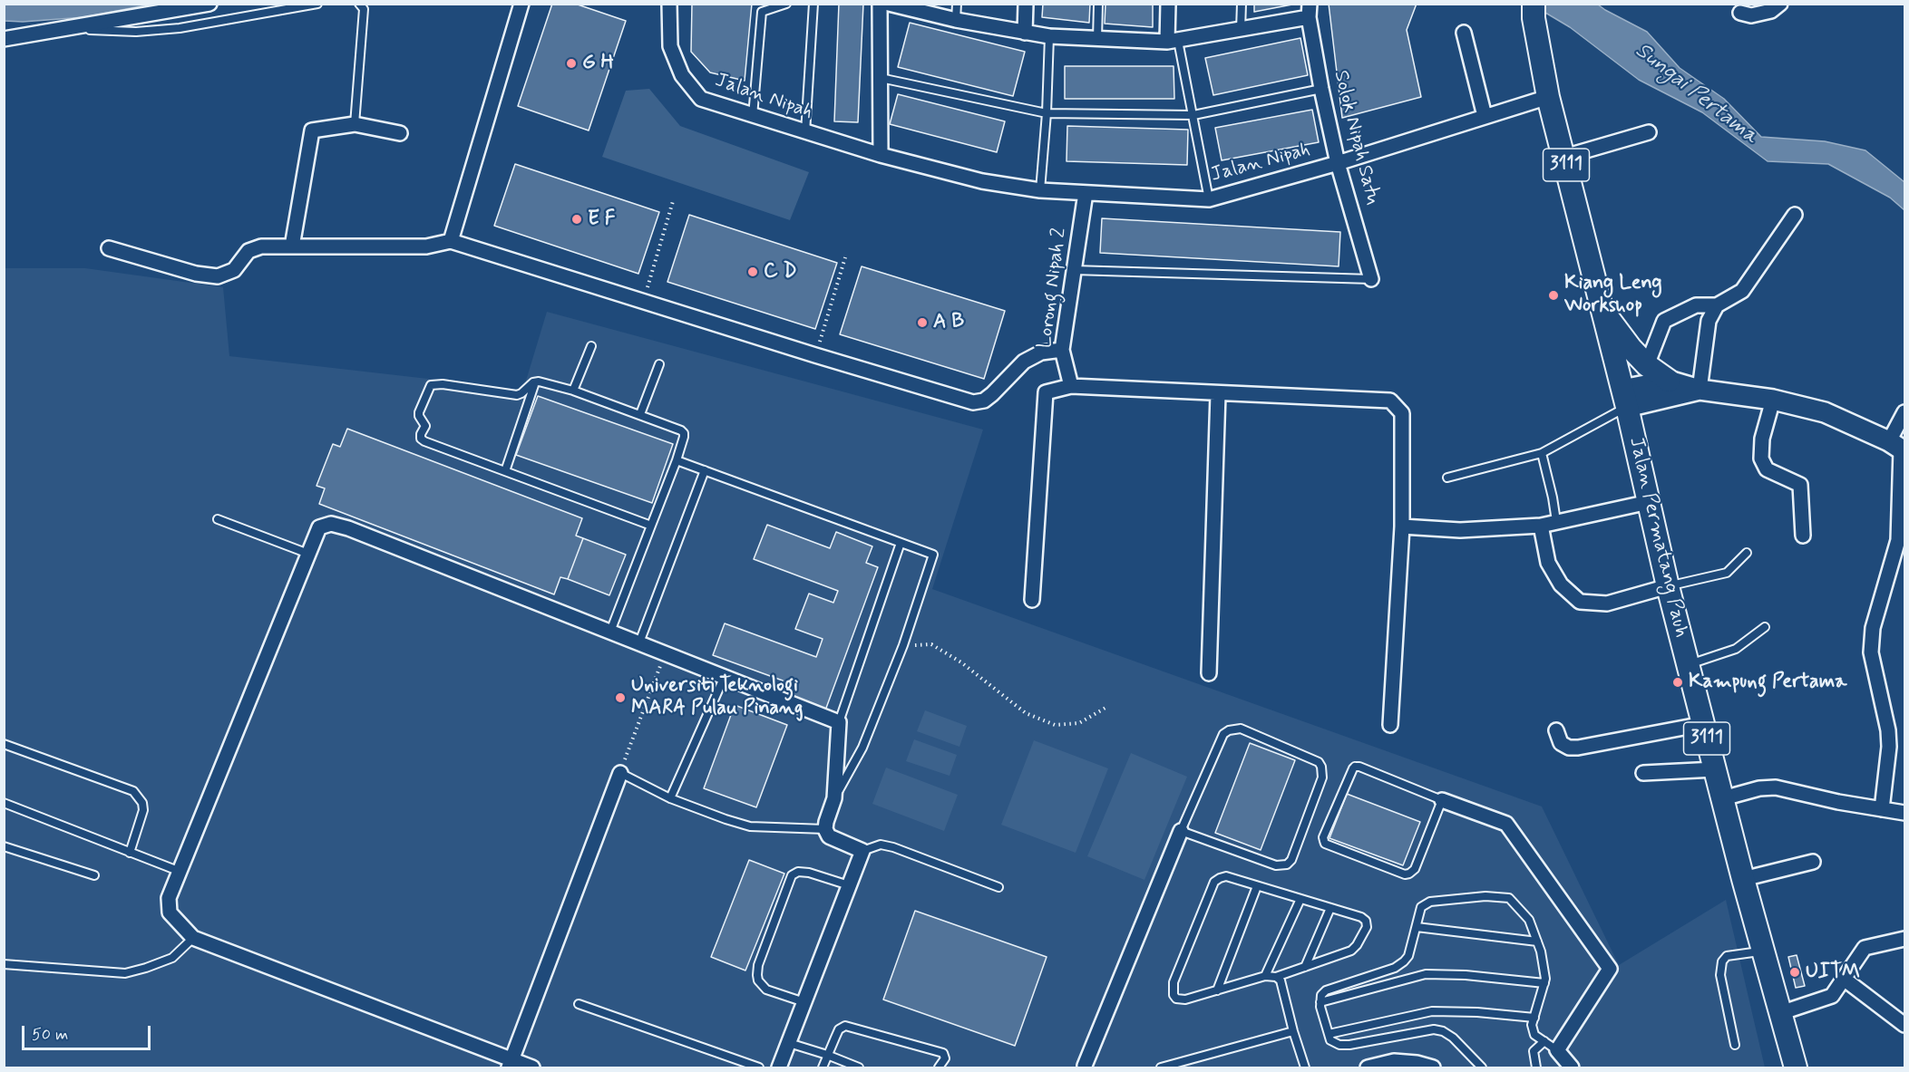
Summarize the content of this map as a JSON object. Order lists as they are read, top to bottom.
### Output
{
  "streets": {
    "main road": ["3111", "Jalan Permatang Pauh"],
    "street": ["Jalan Nipah", "Solok Nipah Satu", "Lorong Nipah 2"]
  },
  "crossings": [
    ["Jalan Nipah", "Solok Nipah Satu"],
    ["Jalan Nipah", "Lorong Nipah 2"],
    ["Jalan Nipah", "Jalan Permatang Pauh"]
  ],
  "water": ["Sungai Pertama"],
  "places": [
    "G H",
    "E F",
    "C D",
    "Kiang Leng Workshop",
    "A B",
    "Kampung Pertama",
    "Universiti Teknologi MARA Pulau Pinang",
    "UITM"
  ],
  "scale_bar": "50 m"
}
